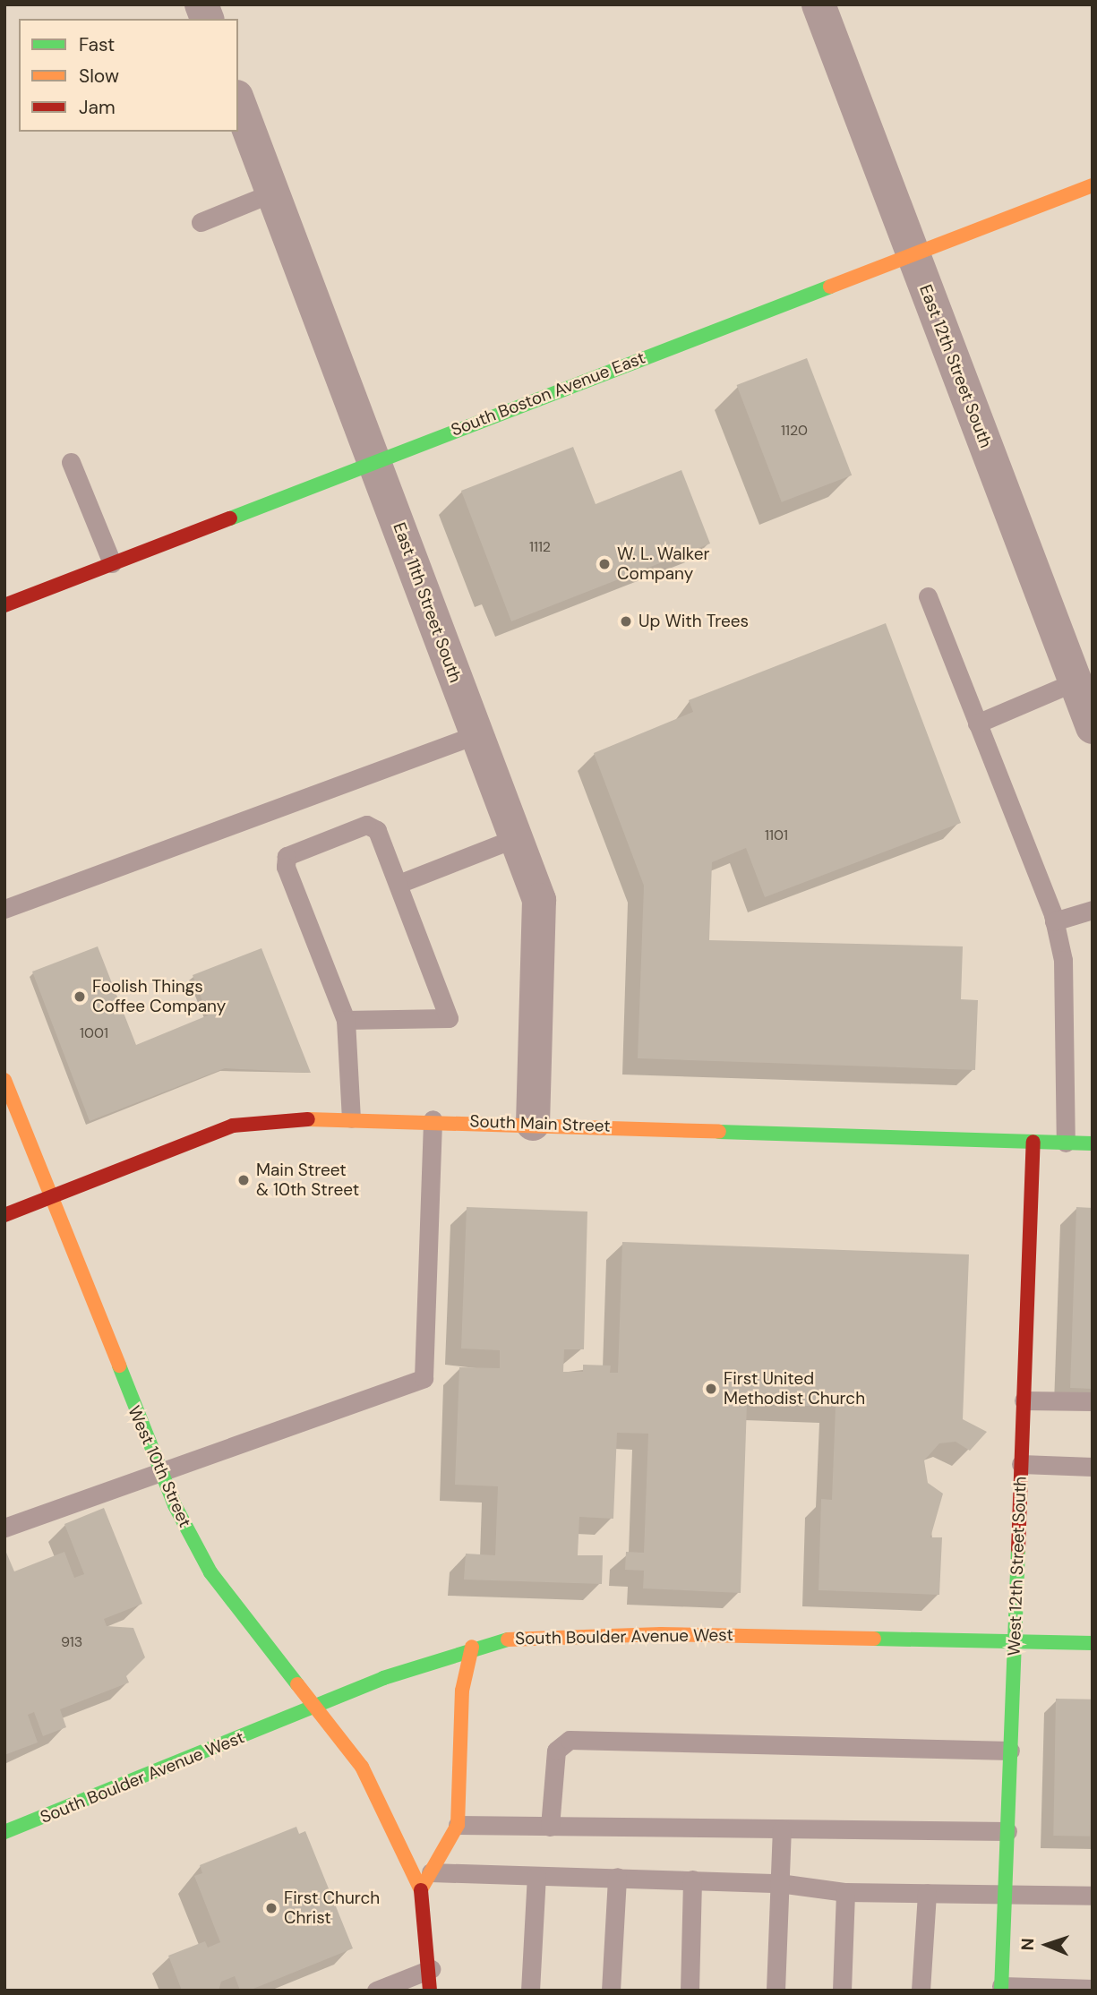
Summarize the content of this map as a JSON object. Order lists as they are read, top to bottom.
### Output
{
  "streets": {
    "street": [
      "East 12th Street South",
      "South Boston Avenue East",
      "East 11th Street South",
      "South Main Street",
      "West 10th Street",
      "West 12th Street South",
      "South Boulder Avenue West"
    ]
  },
  "crossings": [
    ["East 12th Street South", "South Boston Avenue East"],
    ["South Boston Avenue East", "East 11th Street South"],
    ["East 11th Street South", "South Main Street"],
    ["South Main Street", "West 10th Street"],
    ["South Main Street", "West 12th Street South"],
    ["West 10th Street", "South Boulder Avenue West"],
    ["West 12th Street South", "South Boulder Avenue West"]
  ],
  "places": [
    "W. L. Walker Company",
    "Up With Trees",
    "Foolish Things Coffee Company",
    "Main Street & 10th Street",
    "First United Methodist Church",
    "First Church Christ"
  ],
  "house_numbers": [
    "1120",
    "1112",
    "1101",
    "1001",
    "913"
  ],
  "legend": ["Fast", "Slow", "Jam"],
  "north": "left"
}
